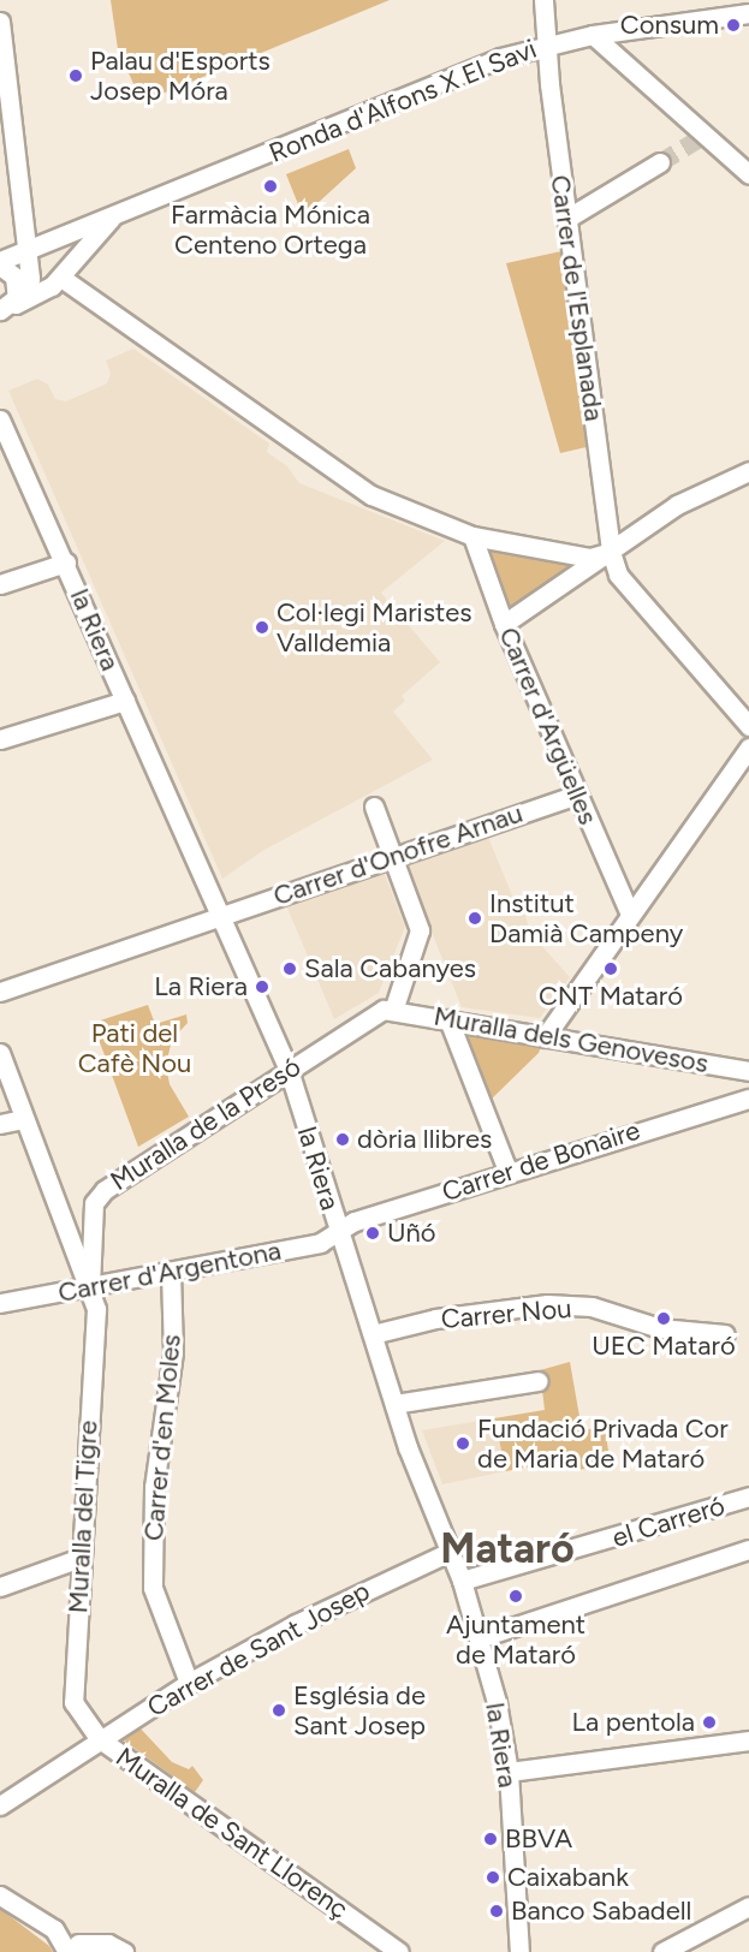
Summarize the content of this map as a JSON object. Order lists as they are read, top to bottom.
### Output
{
  "streets": {
    "street": [
      "Ronda d'Alfons X El Savi",
      "Carrer de l'Esplanada",
      "la Riera",
      "Carrer d'Argüelles",
      "Carrer d'Onofre Arnau",
      "Muralla dels Genovesos",
      "Muralla de la Presó",
      "Carrer de Bonaire",
      "Carrer d'Argentona",
      "Carrer Nou",
      "Carrer d'en Moles",
      "Muralla del Tigre",
      "el Carreró",
      "Carrer de Sant Josep",
      "Muralla de Sant Llorenç"
    ]
  },
  "crossings": [
    ["Ronda d'Alfons X El Savi", "Carrer de l'Esplanada"],
    ["la Riera", "Carrer d'Onofre Arnau"],
    ["la Riera", "Muralla de la Presó"],
    ["la Riera", "Carrer de Bonaire"],
    ["la Riera", "Carrer d'Argentona"],
    ["la Riera", "Carrer Nou"],
    ["la Riera", "el Carreró"],
    ["la Riera", "Carrer de Sant Josep"],
    ["Carrer d'Argüelles", "Carrer d'Onofre Arnau"],
    ["Muralla dels Genovesos", "Muralla de la Presó"],
    ["Muralla de la Presó", "Carrer d'Argentona"],
    ["Muralla de la Presó", "Muralla del Tigre"],
    ["Carrer de Bonaire", "Carrer d'Argentona"],
    ["Carrer d'Argentona", "Carrer d'en Moles"],
    ["Carrer d'Argentona", "Muralla del Tigre"],
    ["Carrer d'en Moles", "Carrer de Sant Josep"],
    ["Muralla del Tigre", "Carrer de Sant Josep"],
    ["Muralla del Tigre", "Muralla de Sant Llorenç"],
    ["Carrer de Sant Josep", "Muralla de Sant Llorenç"]
  ],
  "districts": ["Mataró"],
  "parks": ["Pati del Cafè Nou"],
  "places": [
    "Consum",
    "Palau d'Esports Josep Móra",
    "Farmàcia Mónica Centeno Ortega",
    "Col·legi Maristes Valldemia",
    "Institut Damià Campeny",
    "Sala Cabanyes",
    "CNT Mataró",
    "La Riera",
    "dòria llibres",
    "Uñó",
    "UEC Mataró",
    "Fundació Privada Cor de Maria de Mataró",
    "Ajuntament de Mataró",
    "Església de Sant Josep",
    "La pentola",
    "BBVA",
    "Caixabank",
    "Banco Sabadell"
  ]
}
